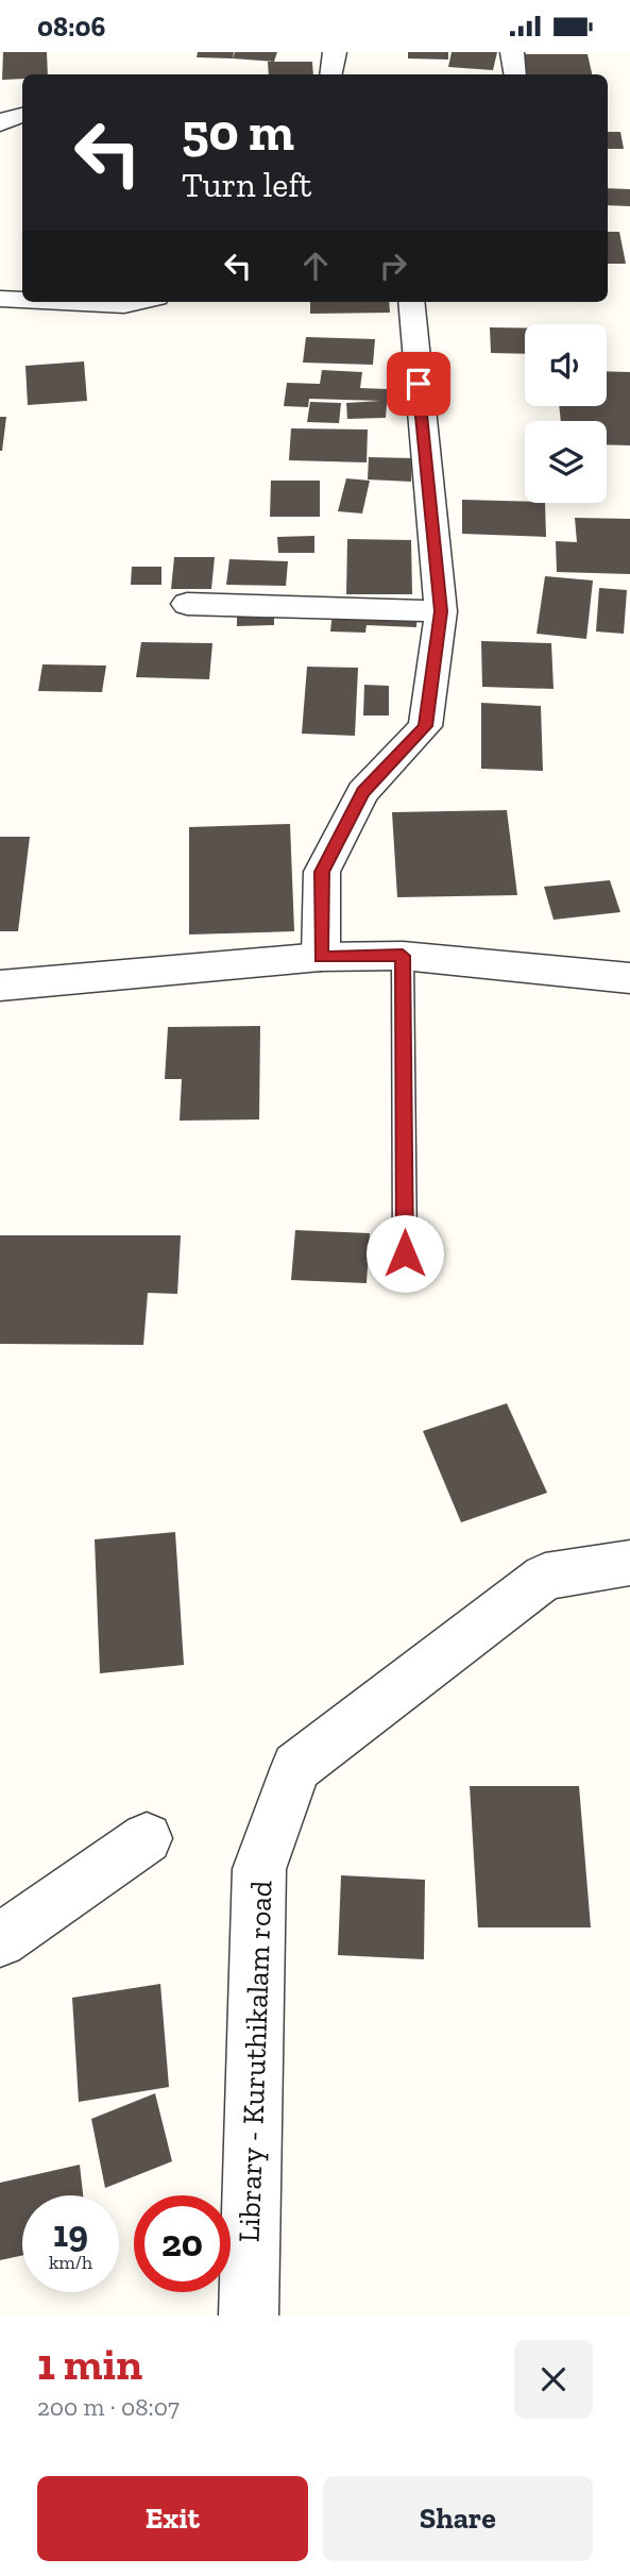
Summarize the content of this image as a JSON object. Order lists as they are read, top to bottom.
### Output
{
  "streets": {
    "street": ["Library - Kuruthikalam road"]
  },
  "page": {
    "status": "08:06",
    "turn": ["50 m", "Turn left"],
    "speed": "19 km/h",
    "limit": "20",
    "heading": ["1 min", "200 m · 08:07"],
    "buttons": ["Exit", "Share"]
  }
}
